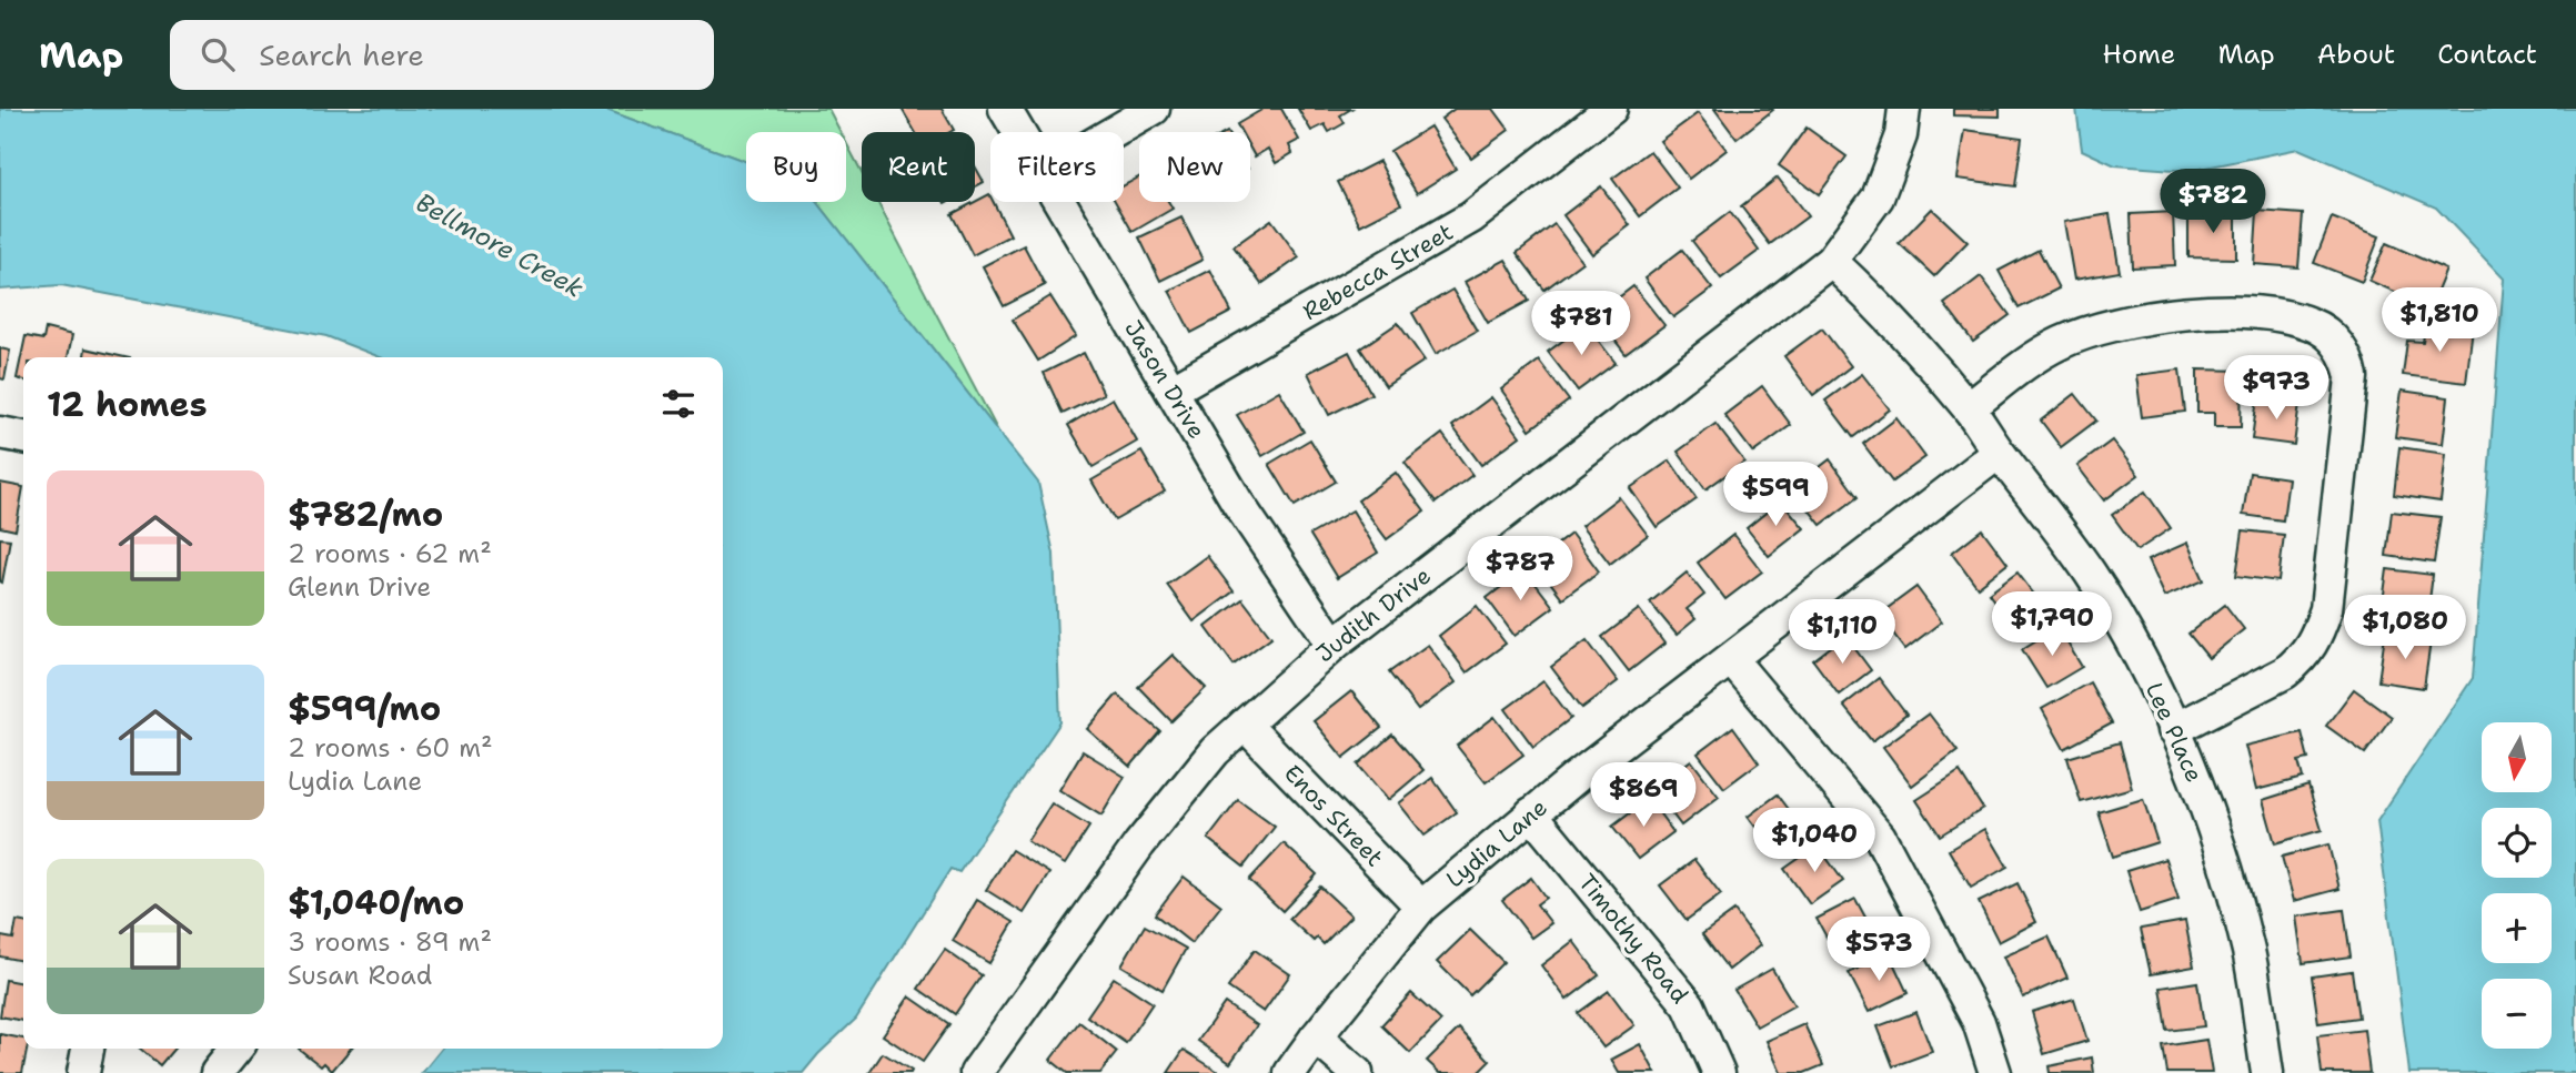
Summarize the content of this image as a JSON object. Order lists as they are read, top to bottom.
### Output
{
  "streets": {
    "street": [
      "Rebecca Street",
      "Jason Drive",
      "Judith Drive",
      "Lee Place",
      "Enos Street",
      "Lydia Lane",
      "Timothy Road"
    ]
  },
  "crossings": [
    ["Rebecca Street", "Jason Drive"],
    ["Jason Drive", "Judith Drive"],
    ["Judith Drive", "Lee Place"],
    ["Judith Drive", "Enos Street"],
    ["Lee Place", "Lydia Lane"],
    ["Enos Street", "Lydia Lane"],
    ["Lydia Lane", "Timothy Road"]
  ],
  "water": ["Bellmore Creek"],
  "north": "bottom",
  "page": {
    "header": "Map",
    "search": "Search here",
    "nav": [
      "Home",
      "Map",
      "About",
      "Contact"
    ],
    "chip": [
      "Buy",
      "Rent",
      "Filters",
      "New"
    ],
    "price": [
      "$782",
      "$1,810",
      "$781",
      "$973",
      "$599",
      "$787",
      "$1,790",
      "$1,080",
      "$1,110",
      "$869",
      "$1,040",
      "$573"
    ],
    "heading": "12 homes",
    "list": [
      {
        "name": "$782/mo",
        "note": "2 rooms · 62 m² · Glenn Drive"
      },
      {
        "name": "$599/mo",
        "note": "2 rooms · 60 m² · Lydia Lane"
      },
      {
        "name": "$1,040/mo",
        "note": "3 rooms · 89 m² · Susan Road"
      }
    ],
    "map_buttons": ["+", "−"]
  }
}
